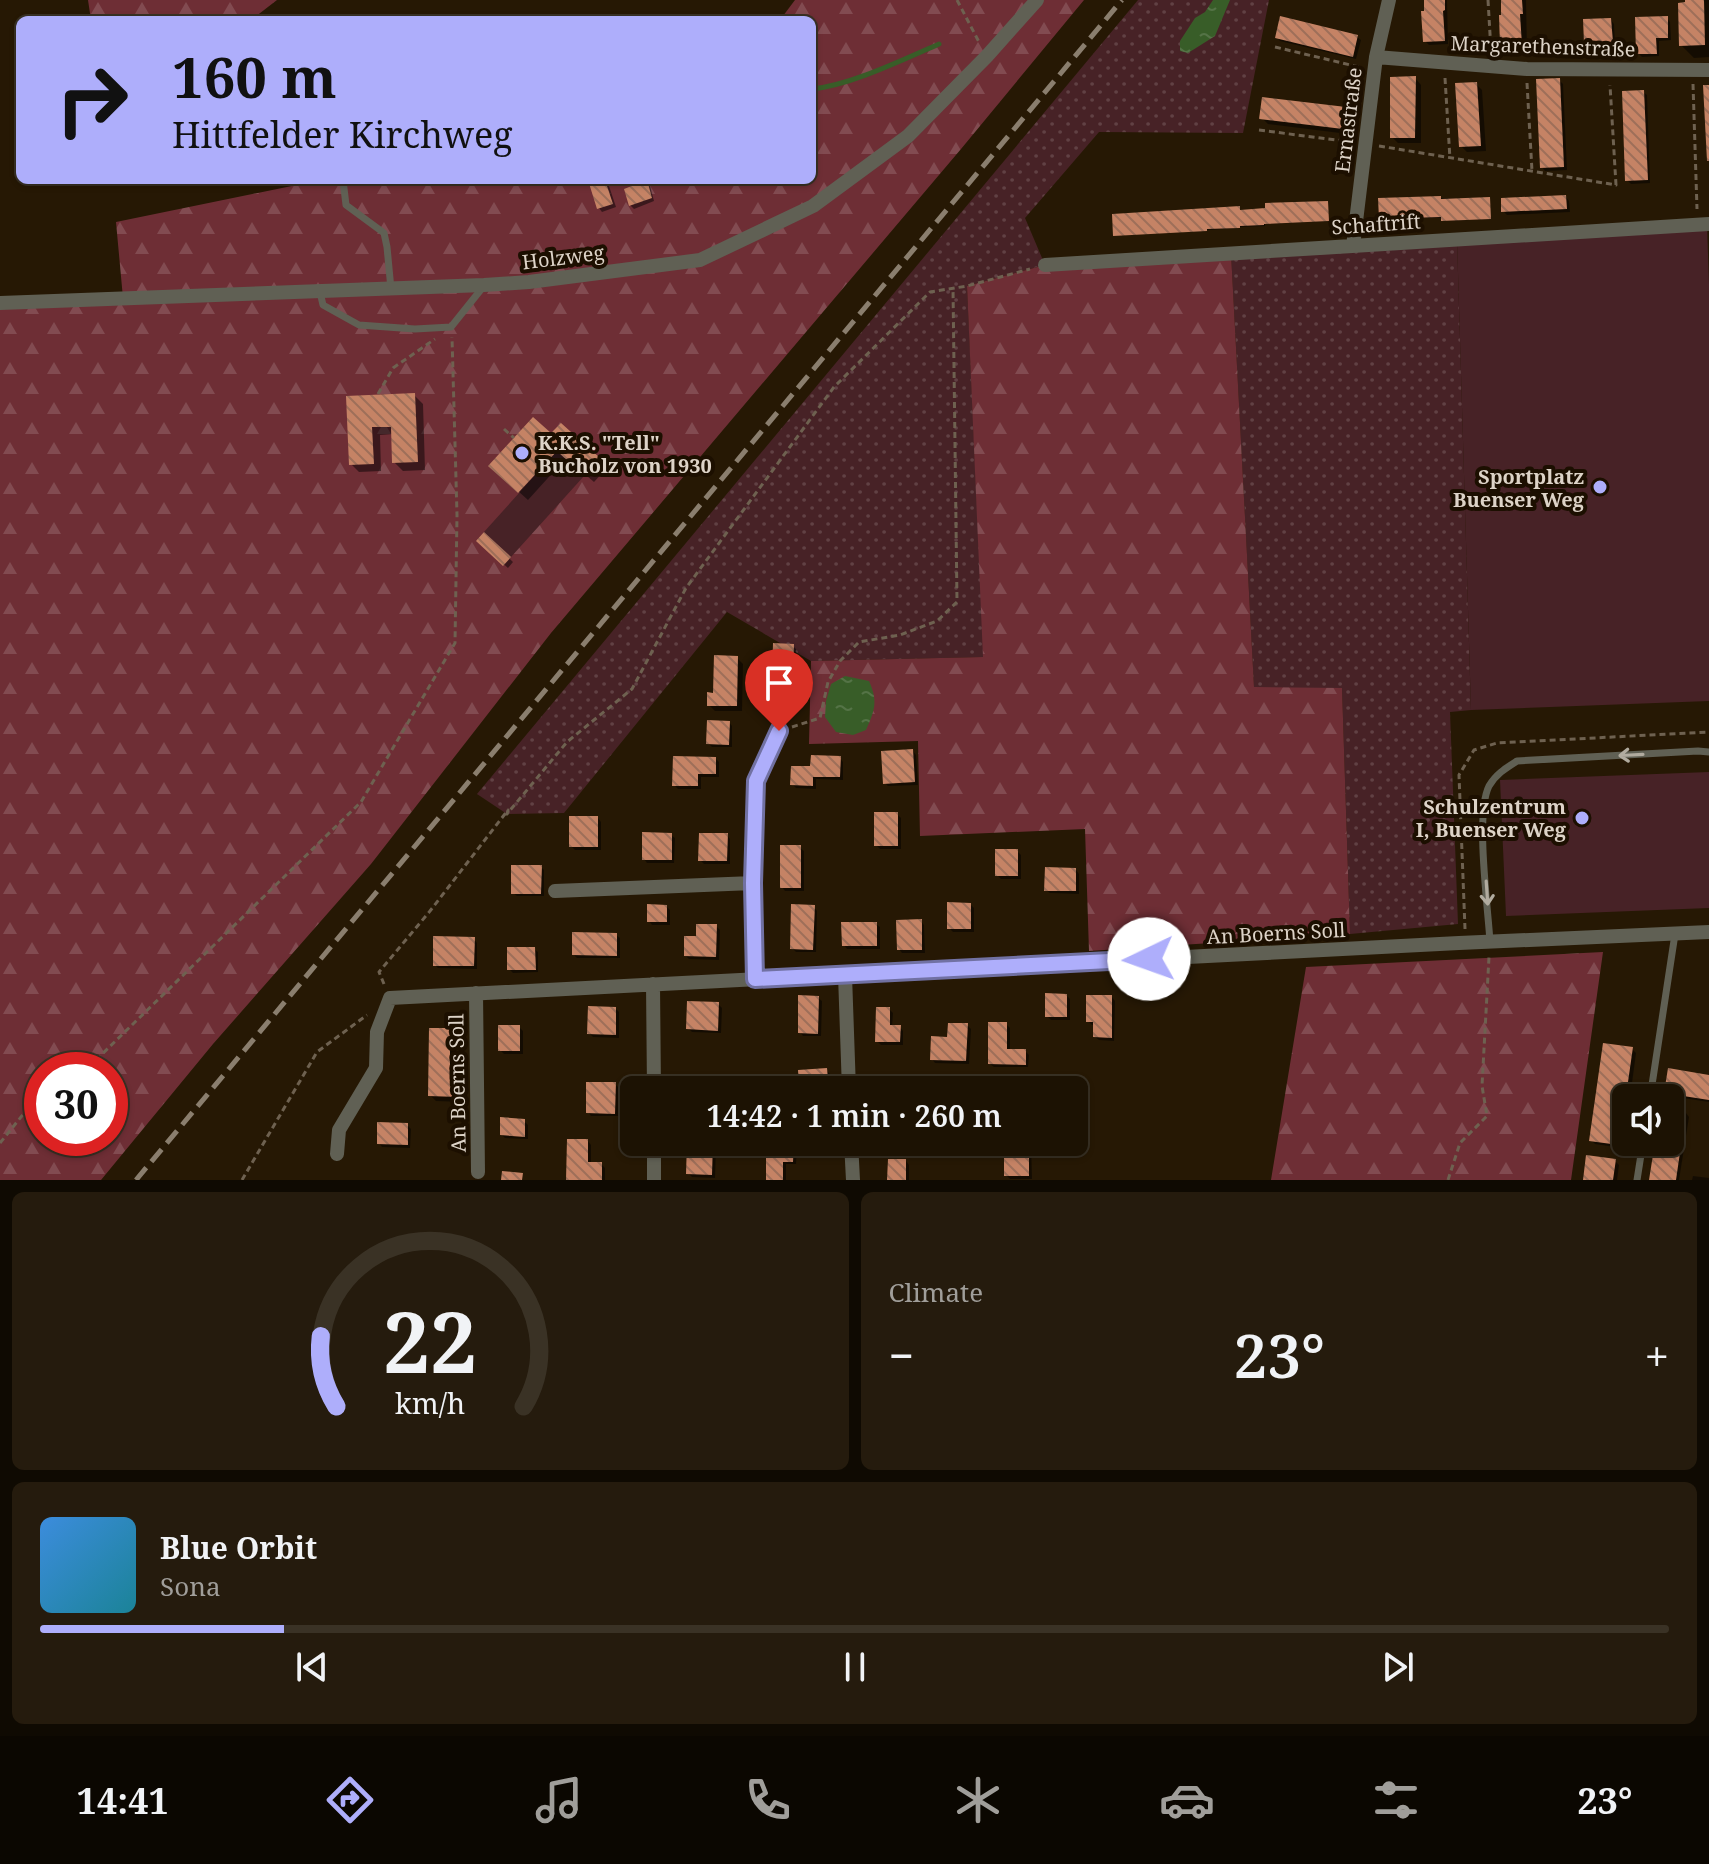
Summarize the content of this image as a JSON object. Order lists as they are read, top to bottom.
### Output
{
  "streets": {
    "street": [
      "Margarethenstraße",
      "Ernastraße",
      "Schaftrift",
      "Holzweg",
      "An Boerns Soll"
    ]
  },
  "crossings": [
    ["Margarethenstraße", "Ernastraße"],
    ["Ernastraße", "Schaftrift"]
  ],
  "places": ["K.K.S. \"Tell\" Bucholz von 1930", "Sportplatz Buenser Weg", "Schulzentrum I, Buenser Weg"],
  "page": {
    "turn": ["160 m", "Hittfelder Kirchweg"],
    "limit": "30",
    "trip": "14:42 · 1 min · 260 m",
    "tile": "Climate",
    "heat": ["−", "23°", "+"],
    "song": ["Blue Orbit", "Sona"],
    "tabs": ["14:41", "23°"],
    "gauge": ["22", "km/h"]
  }
}
